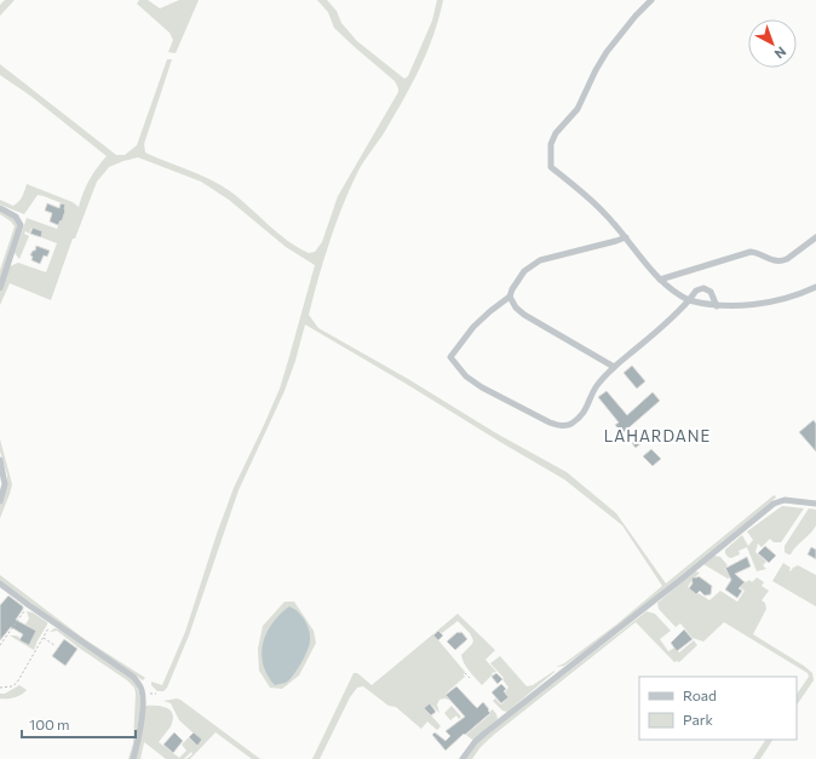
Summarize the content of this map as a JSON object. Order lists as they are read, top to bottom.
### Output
{
  "districts": ["LAHARDANE"],
  "legend": ["Road", "Park"],
  "scale_bar": "100 m",
  "north": "bottom right"
}
